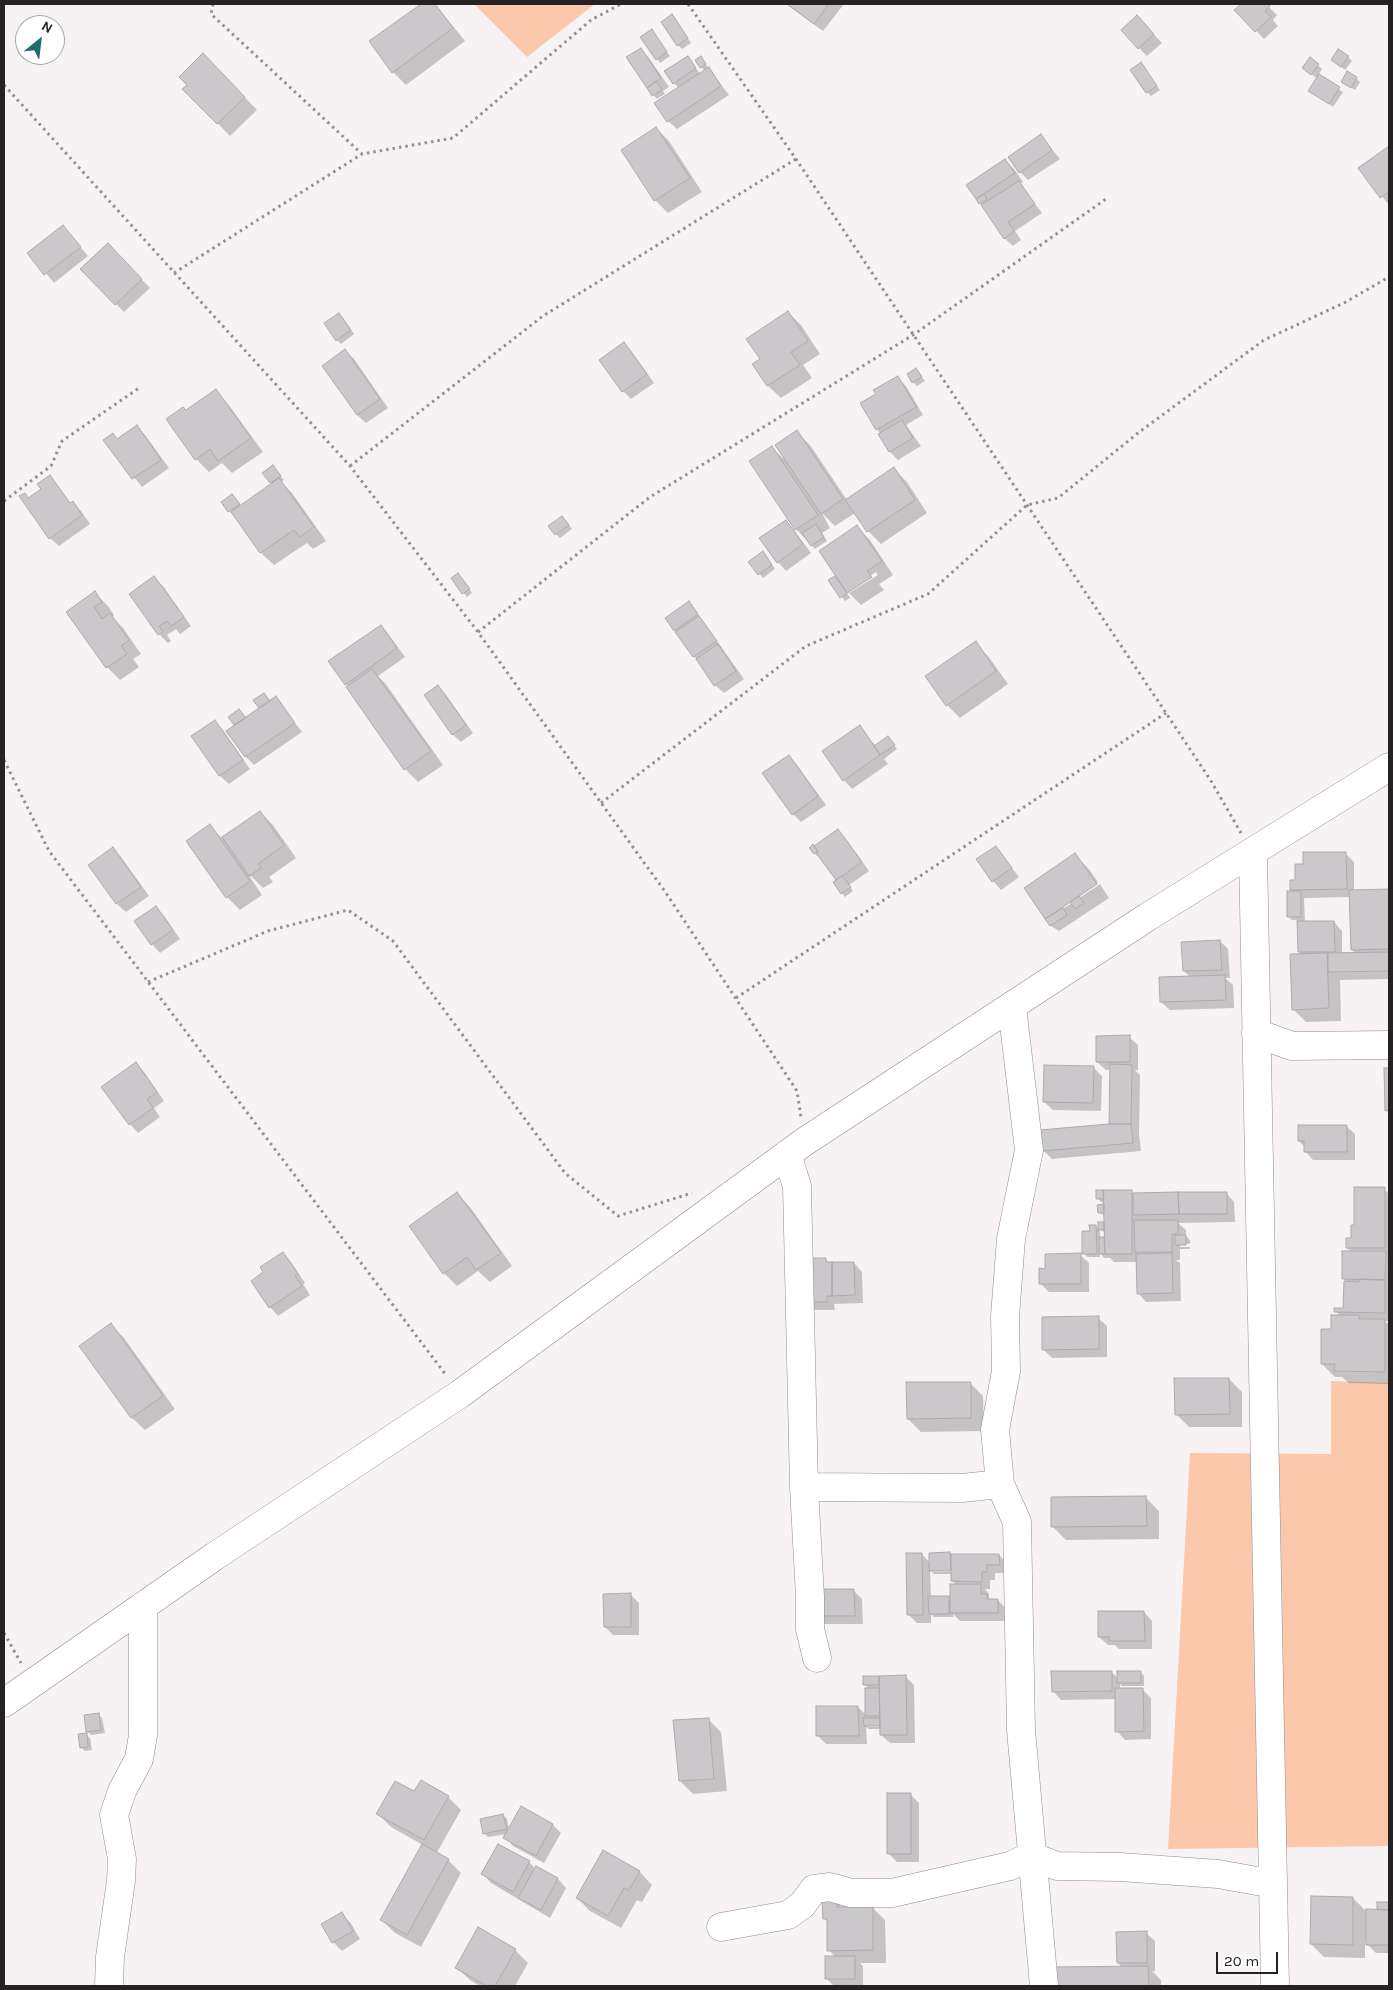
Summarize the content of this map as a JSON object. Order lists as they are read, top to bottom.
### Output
{
  "scale_bar": "20 m",
  "north": "top right"
}
